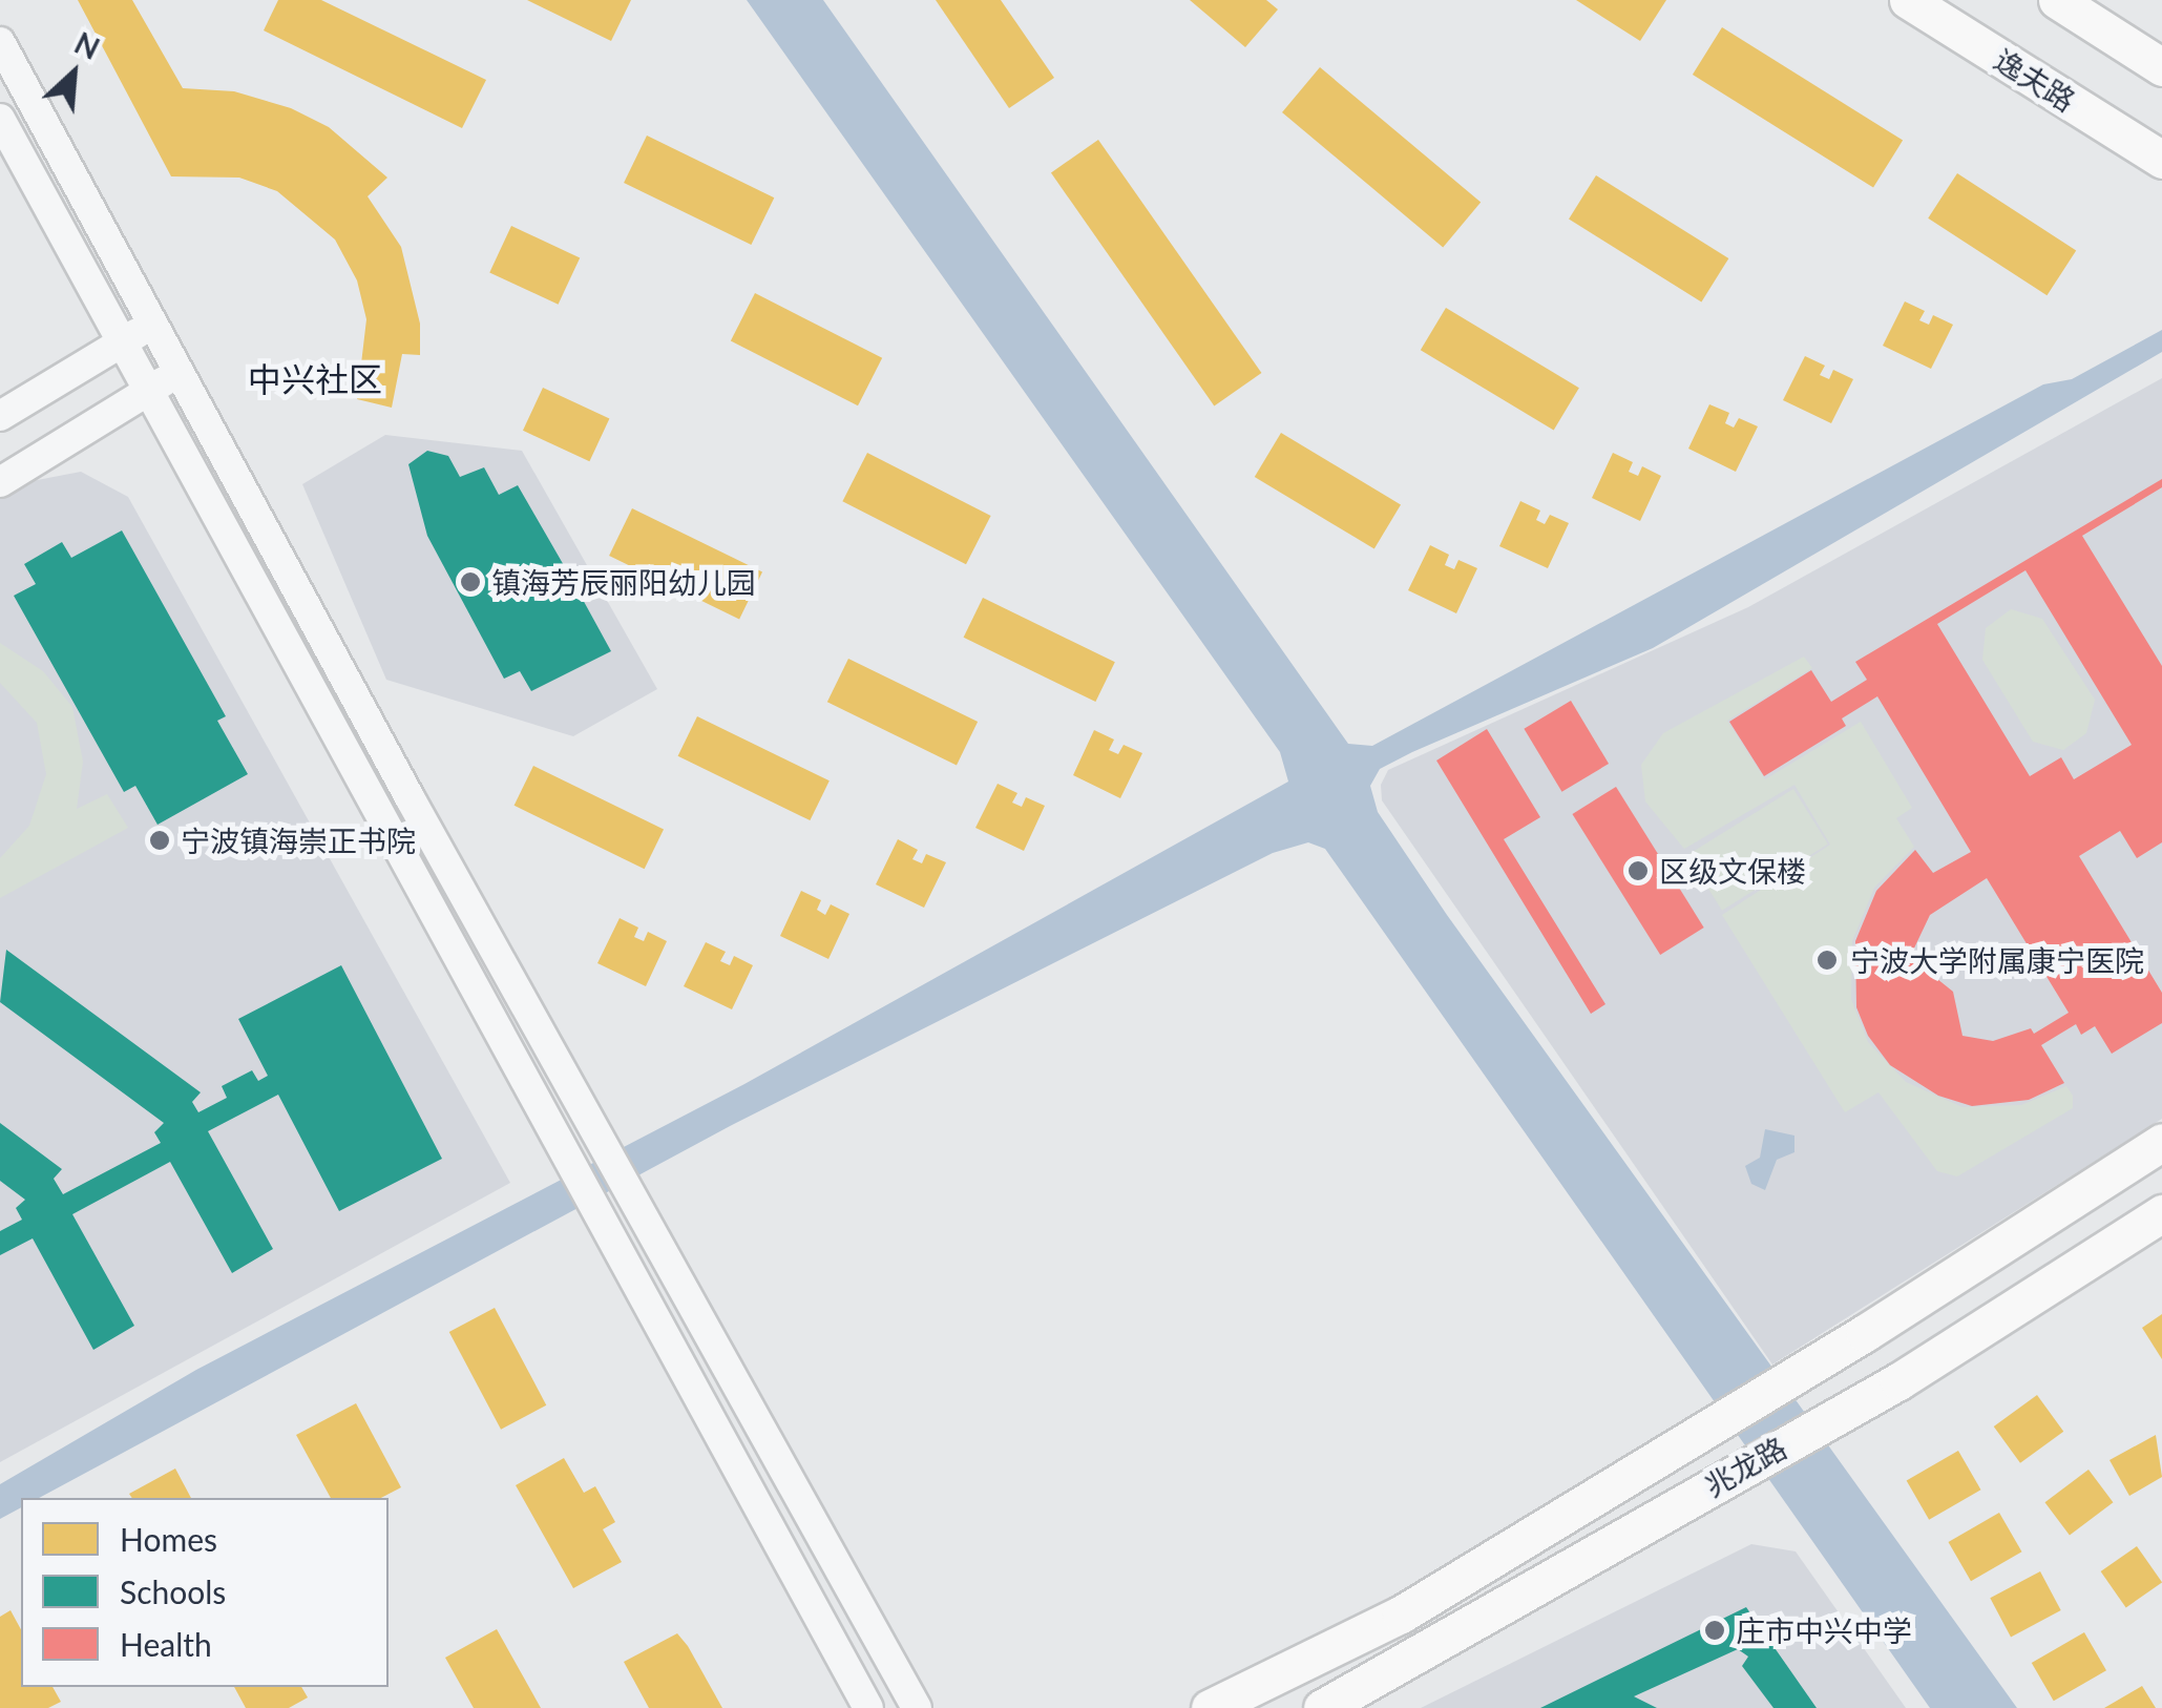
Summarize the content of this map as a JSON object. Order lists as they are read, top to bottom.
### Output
{
  "streets": {
    "main road": ["逸夫路", "兆龙路"]
  },
  "districts": ["中兴社区"],
  "places": [
    "镇海芳辰丽阳幼儿园",
    "宁波镇海崇正书院",
    "区级文保楼",
    "宁波大学附属康宁医院",
    "庄市中兴中学"
  ],
  "legend": ["Homes", "Schools", "Health"],
  "north": "top right"
}
